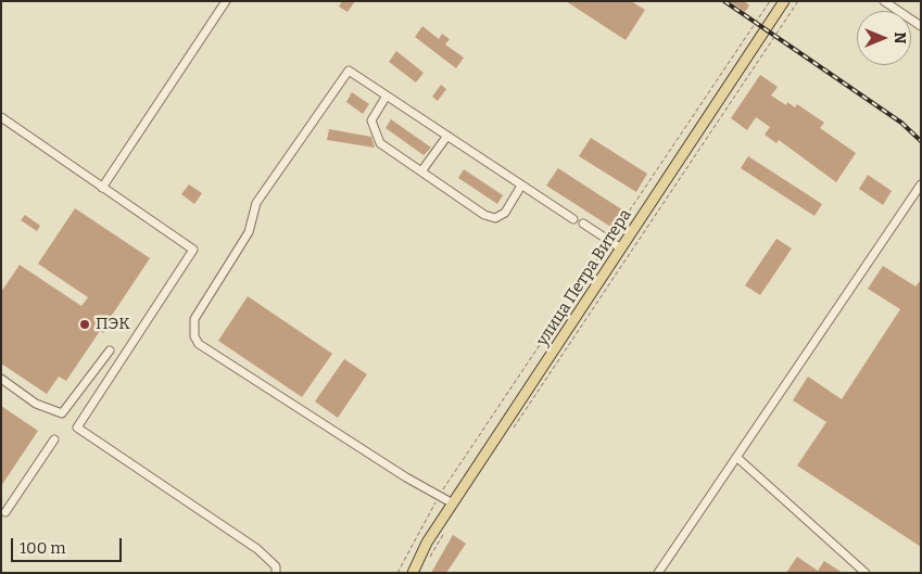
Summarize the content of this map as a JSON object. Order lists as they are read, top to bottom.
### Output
{
  "streets": {
    "main road": ["улица Петра Витера"]
  },
  "places": ["ПЭК"],
  "scale_bar": "100 m",
  "north": "right"
}
